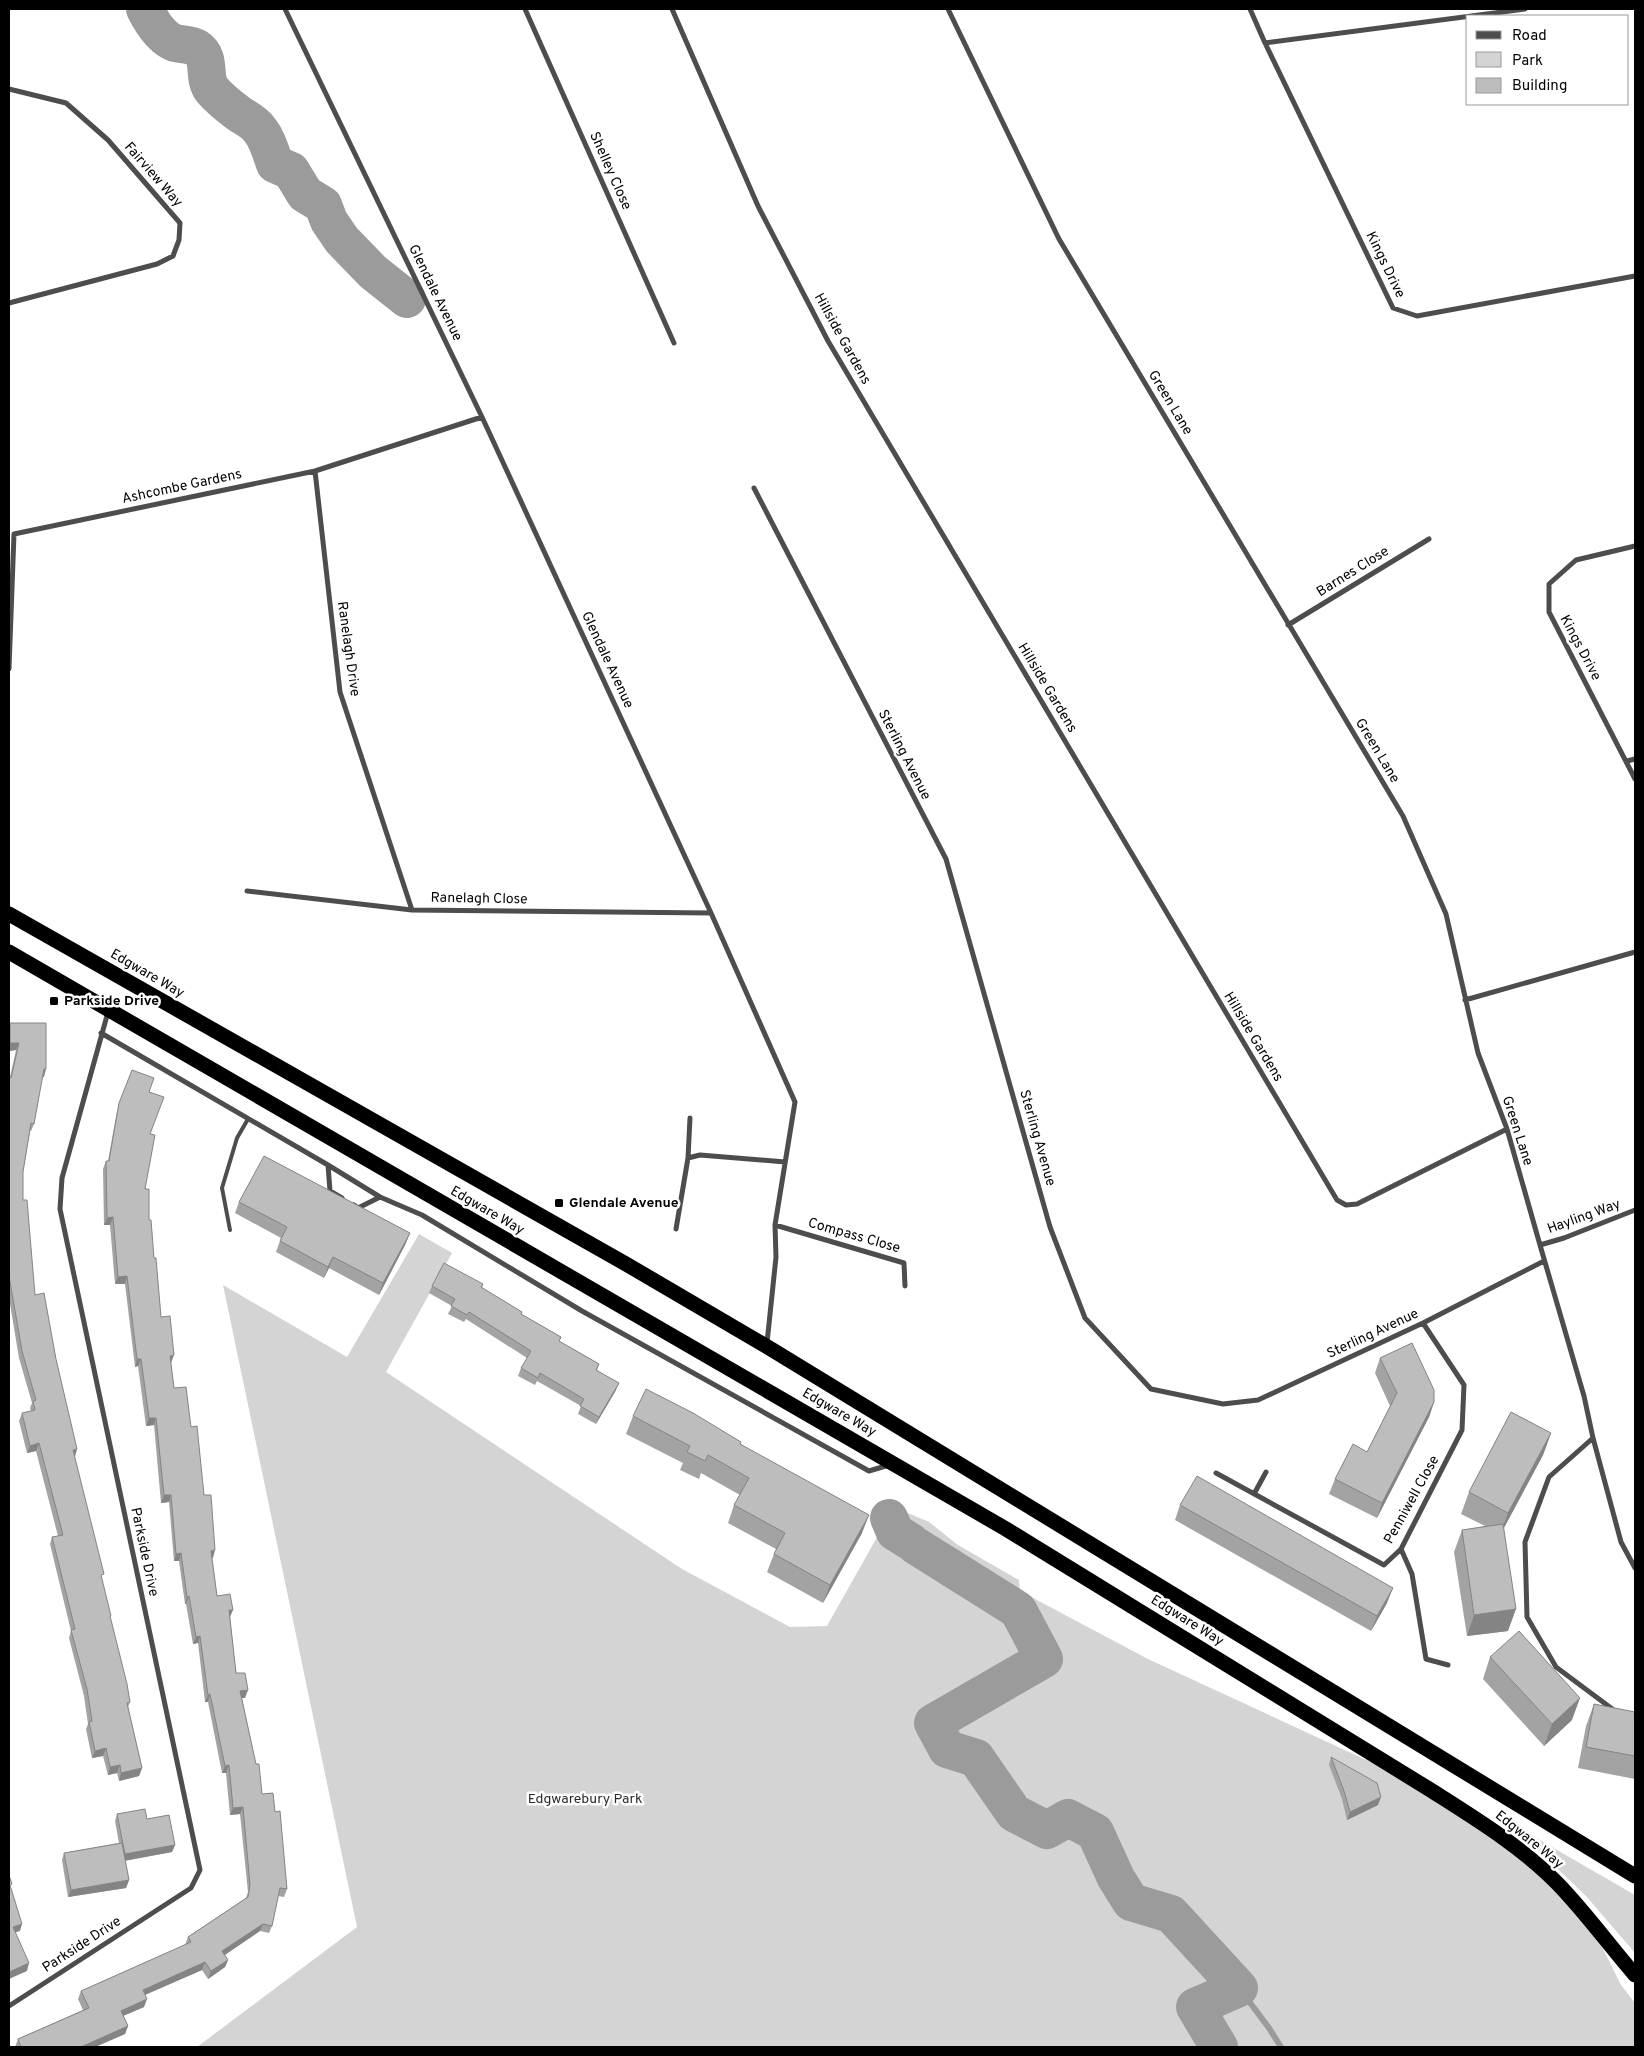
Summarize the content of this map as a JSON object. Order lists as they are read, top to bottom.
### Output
{
  "streets": {
    "highway": ["Edgware Way"],
    "street": [
      "Shelley Close",
      "Fairview Way",
      "Kings Drive",
      "Glendale Avenue",
      "Hillside Gardens",
      "Green Lane",
      "Ashcombe Gardens",
      "Barnes Close",
      "Ranelagh Drive",
      "Sterling Avenue",
      "Ranelagh Close",
      "Hayling Way",
      "Compass Close",
      "Penniwell Close",
      "Parkside Drive"
    ]
  },
  "crossings": [
    ["Glendale Avenue", "Ashcombe Gardens"],
    ["Glendale Avenue", "Ranelagh Close"],
    ["Glendale Avenue", "Edgware Way"],
    ["Glendale Avenue", "Compass Close"],
    ["Hillside Gardens", "Green Lane"],
    ["Green Lane", "Barnes Close"],
    ["Green Lane", "Sterling Avenue"],
    ["Green Lane", "Hayling Way"],
    ["Ashcombe Gardens", "Ranelagh Drive"],
    ["Ranelagh Drive", "Ranelagh Close"],
    ["Sterling Avenue", "Penniwell Close"],
    ["Edgware Way", "Parkside Drive"]
  ],
  "parks": ["Edgwarebury Park"],
  "places": {
    "transit": ["Parkside Drive", "Glendale Avenue"]
  },
  "legend": ["Road", "Park", "Building"]
}
